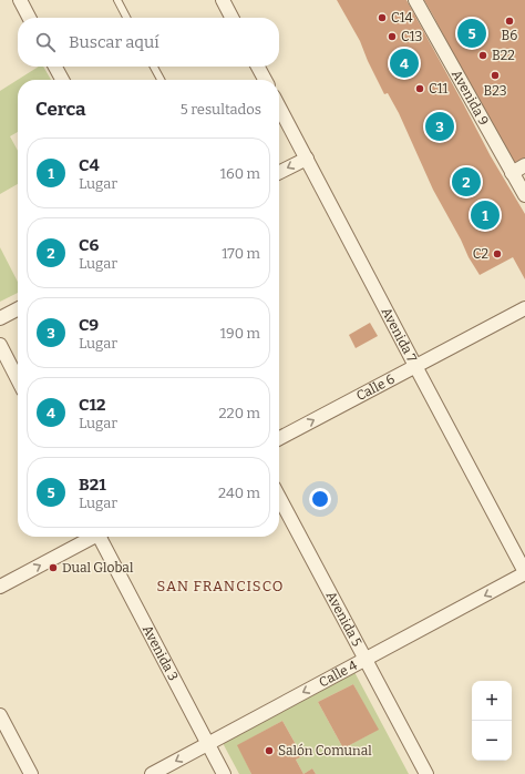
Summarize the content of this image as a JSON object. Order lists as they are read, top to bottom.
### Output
{
  "streets": {
    "street": [
      "Avenida 9",
      "Avenida 7",
      "Calle 6",
      "Avenida 5",
      "Avenida 3",
      "Calle 4"
    ]
  },
  "crossings": [
    ["Avenida 7", "Calle 6"],
    ["Avenida 7", "Calle 4"],
    ["Avenida 5", "Calle 4"],
    ["Avenida 3", "Calle 4"]
  ],
  "one_way": ["Calle 6", "Calle 4"],
  "districts": ["SAN FRANCISCO"],
  "places": [
    "C14",
    "B6",
    "C13",
    "B22",
    "B23",
    "C11",
    "C2",
    "Dual Global",
    "Salón Comunal"
  ],
  "page": {
    "pins": [
      "5",
      "4",
      "3",
      "2",
      "1"
    ],
    "search": "Buscar aquí",
    "heading": ["Cerca", "5 resultados"],
    "list": [
      {
        "mark": "1",
        "name": "C4",
        "note": "Lugar",
        "value": "160 m"
      },
      {
        "mark": "2",
        "name": "C6",
        "note": "Lugar",
        "value": "170 m"
      },
      {
        "mark": "3",
        "name": "C9",
        "note": "Lugar",
        "value": "190 m"
      },
      {
        "mark": "4",
        "name": "C12",
        "note": "Lugar",
        "value": "220 m"
      },
      {
        "mark": "5",
        "name": "B21",
        "note": "Lugar",
        "value": "240 m"
      }
    ],
    "map_buttons": ["+", "−"]
  }
}
